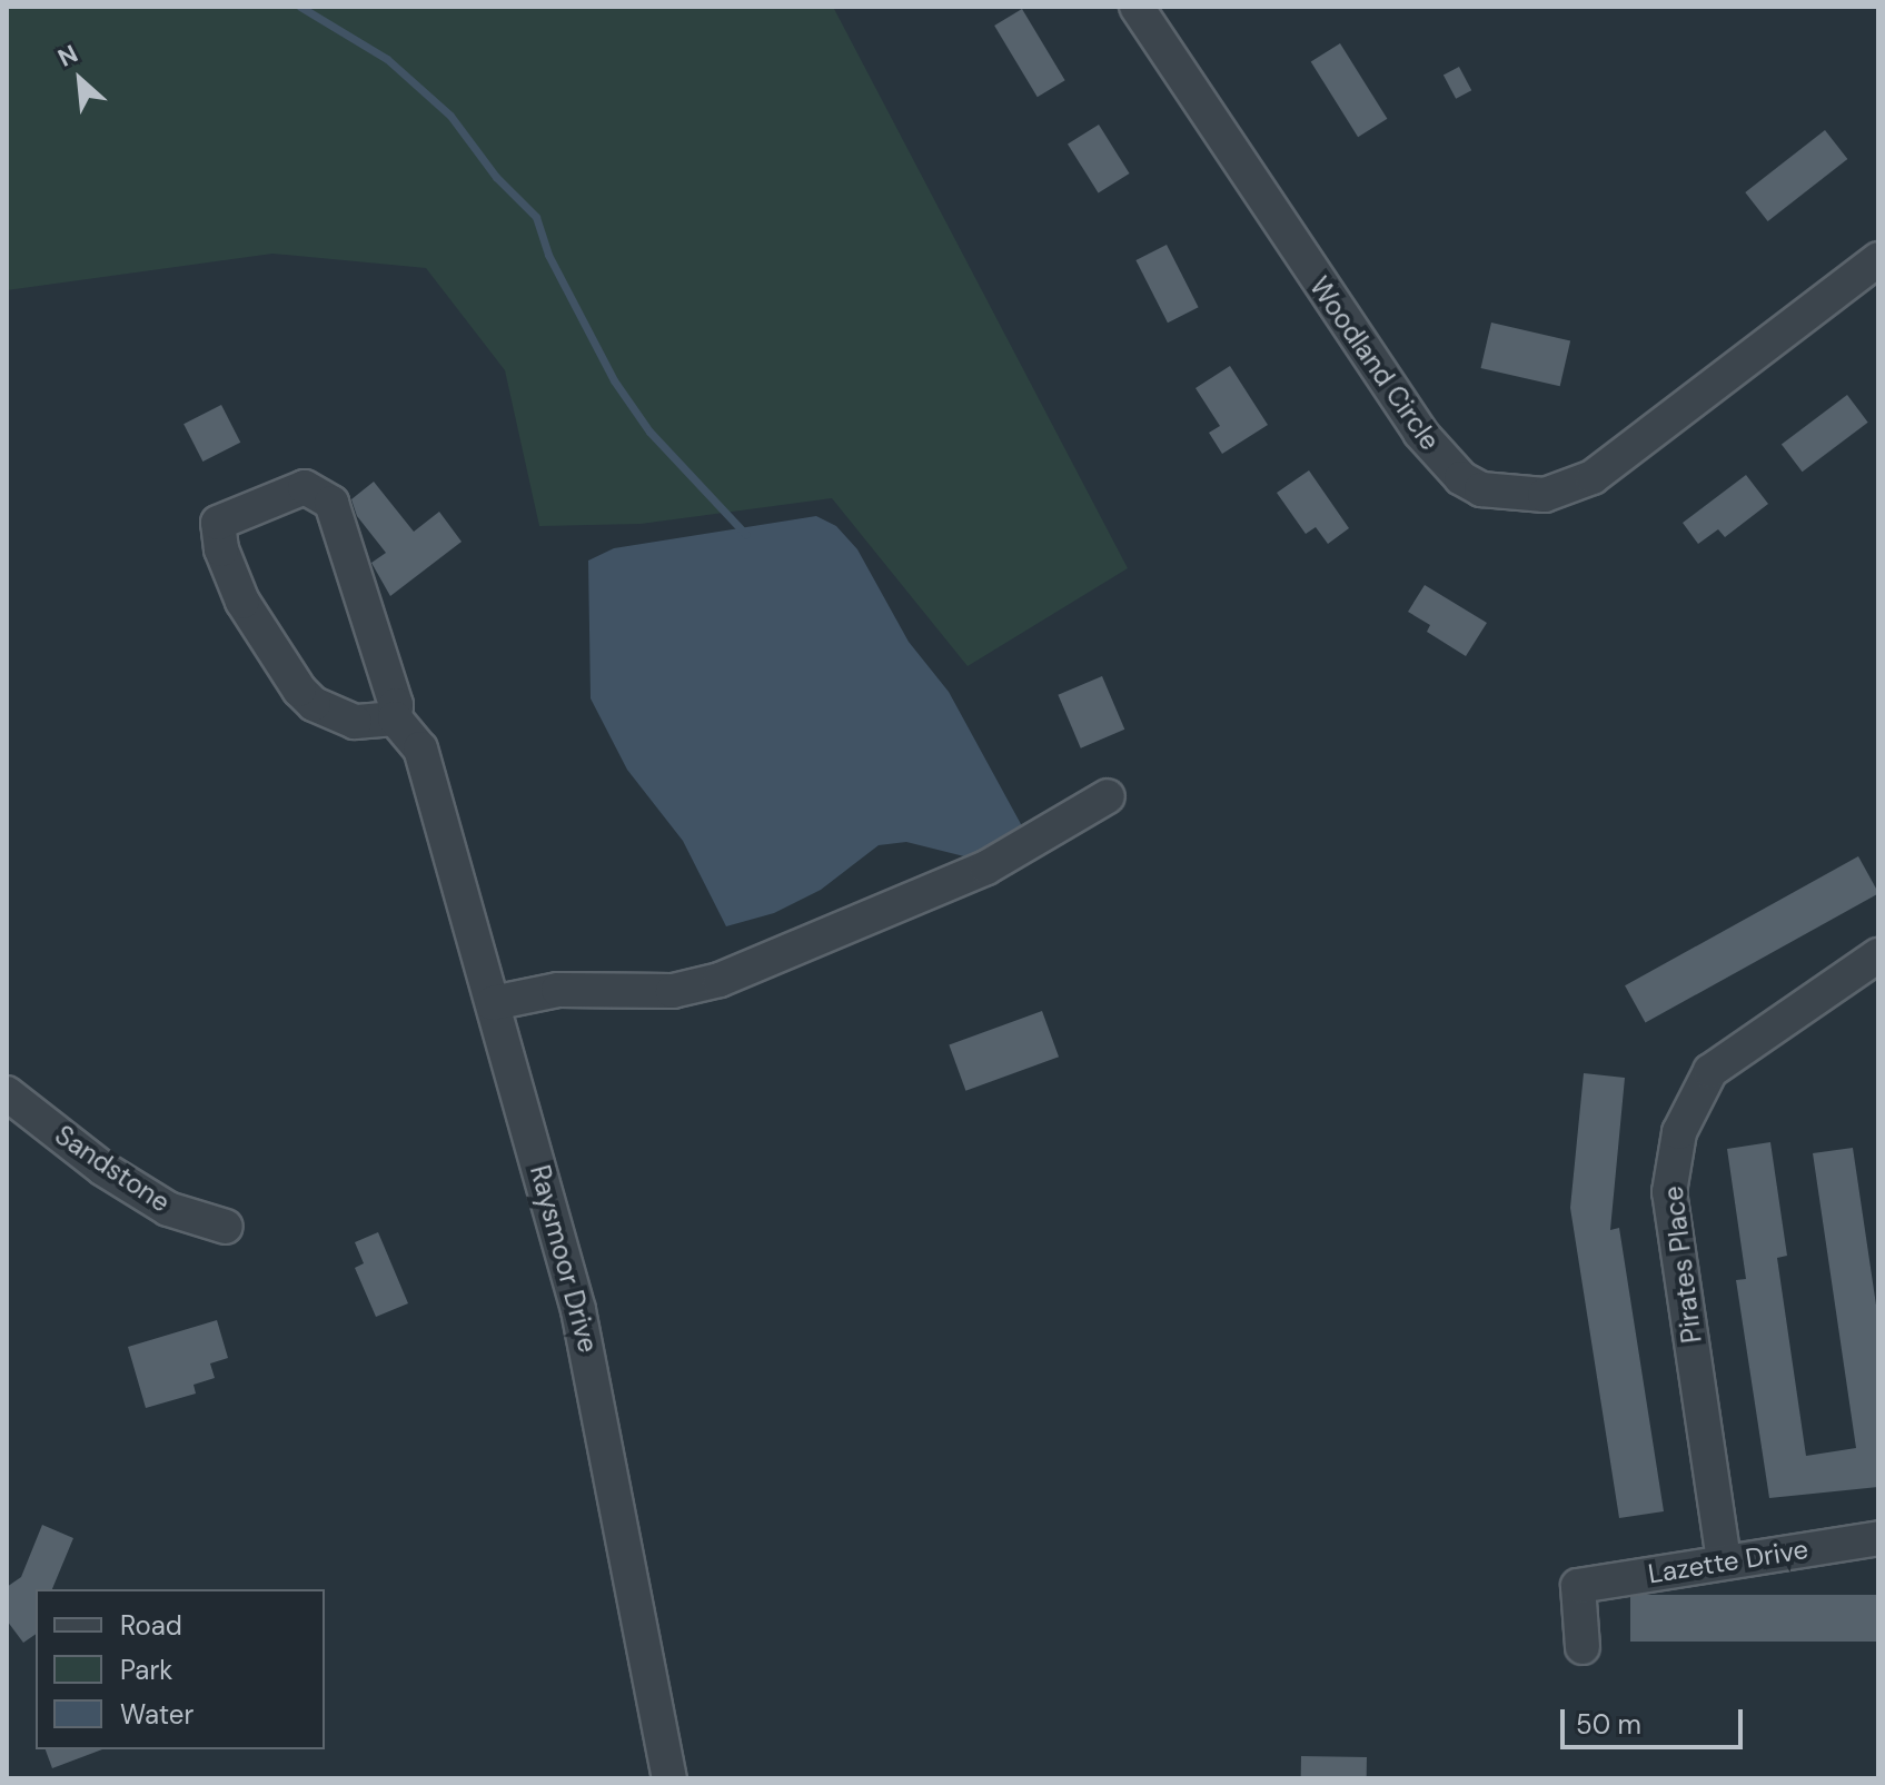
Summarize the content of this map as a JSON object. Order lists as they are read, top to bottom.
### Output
{
  "streets": {
    "street": [
      "Woodland Circle",
      "Sandstone",
      "Raysmoor Drive",
      "Pirates Place",
      "Lazette Drive"
    ]
  },
  "crossings": [
    ["Pirates Place", "Lazette Drive"]
  ],
  "legend": ["Road", "Park", "Water"],
  "scale_bar": "50 m",
  "north": "top left"
}
